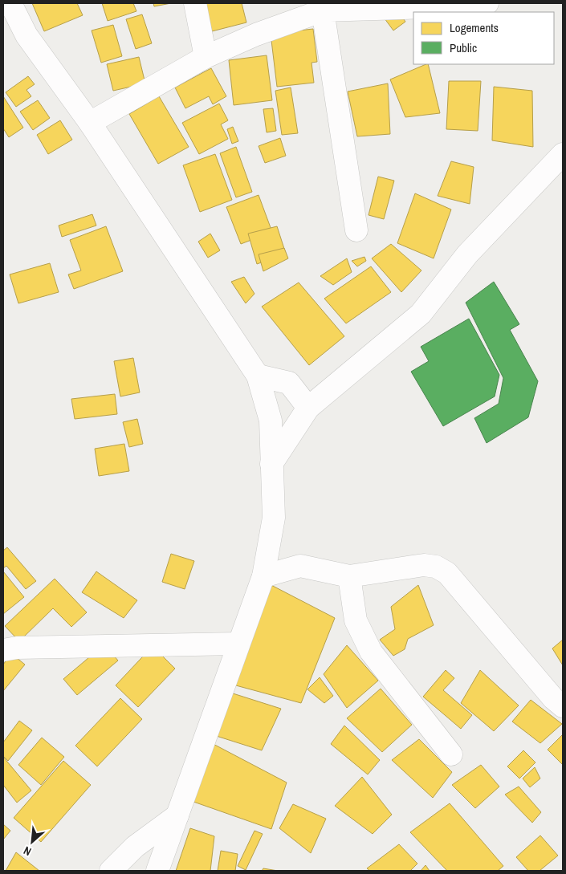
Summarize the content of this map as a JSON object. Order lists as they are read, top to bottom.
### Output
{
  "legend": ["Logements", "Public"],
  "north": "bottom left"
}
